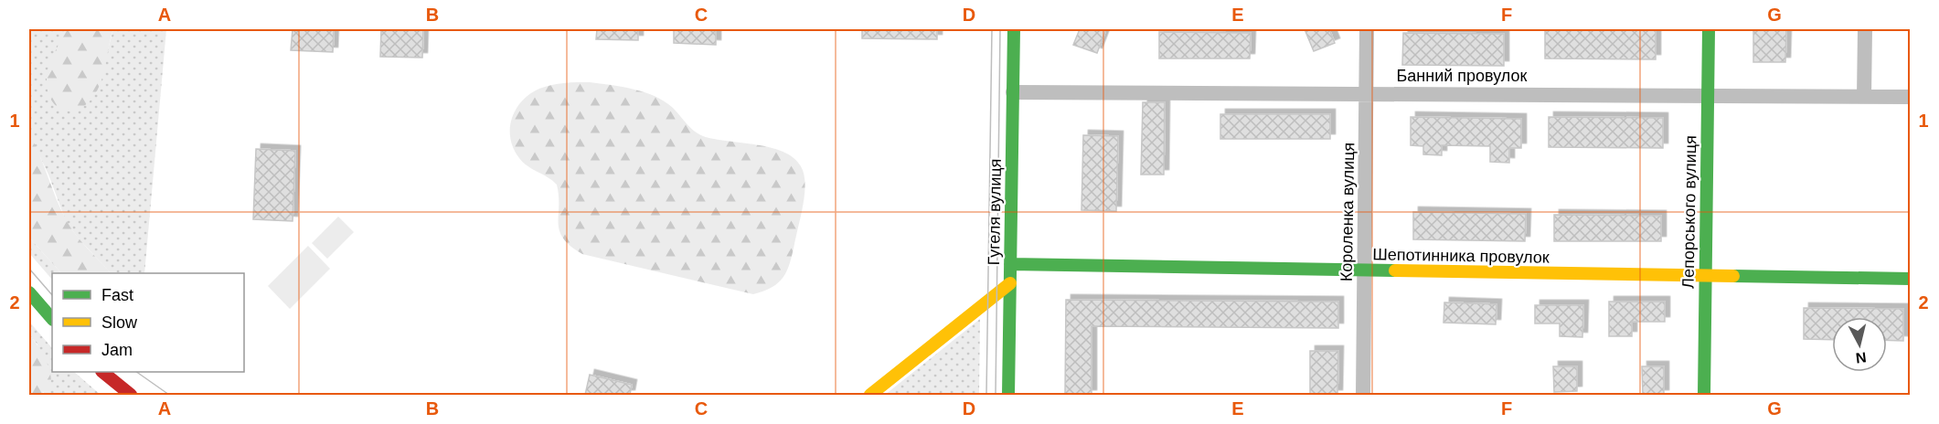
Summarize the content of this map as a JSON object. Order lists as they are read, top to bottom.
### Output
{
  "streets": {
    "street": [
      "Банний провулок",
      "Гугеля вулиця",
      "Короленка вулиця",
      "Лепорського вулиця",
      "Шепотинника провулок"
    ]
  },
  "crossings": [
    ["Банний провулок", "Гугеля вулиця"],
    ["Банний провулок", "Короленка вулиця"],
    ["Банний провулок", "Лепорського вулиця"],
    ["Гугеля вулиця", "Шепотинника провулок"],
    ["Короленка вулиця", "Шепотинника провулок"],
    ["Лепорського вулиця", "Шепотинника провулок"]
  ],
  "legend": ["Fast", "Slow", "Jam"],
  "north": "bottom",
  "grid": {
    "columns": [
      "A",
      "B",
      "C",
      "D",
      "E",
      "F",
      "G"
    ],
    "rows": ["1", "2"]
  }
}
